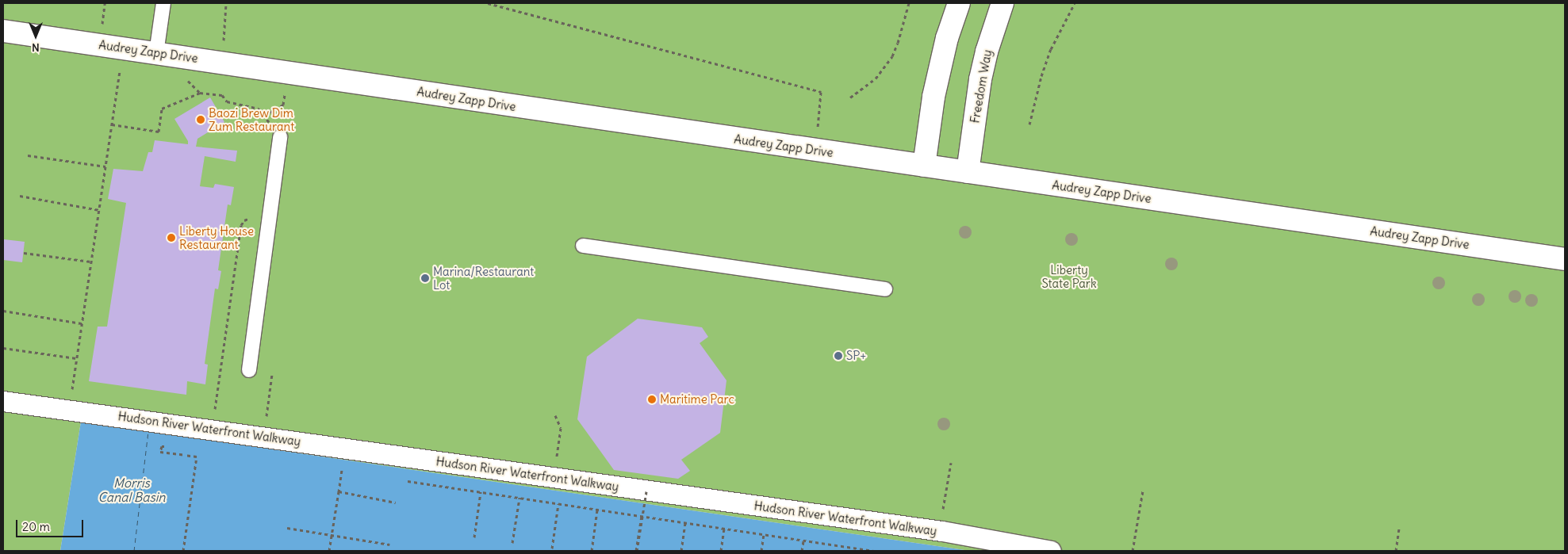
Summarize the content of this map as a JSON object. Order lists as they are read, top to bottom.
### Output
{
  "streets": {
    "street": ["Audrey Zapp Drive", "Freedom Way", "Hudson River Waterfront Walkway"]
  },
  "crossings": [
    ["Audrey Zapp Drive", "Freedom Way"]
  ],
  "water": ["Morris Canal Basin"],
  "parks": ["Liberty State Park"],
  "places": [
    "Baozi Brew Dim Zum Restaurant",
    "Liberty House Restaurant",
    "Marina/Restaurant Lot",
    "SP+",
    "Maritime Parc"
  ],
  "scale_bar": "20 m",
  "north": "bottom"
}
